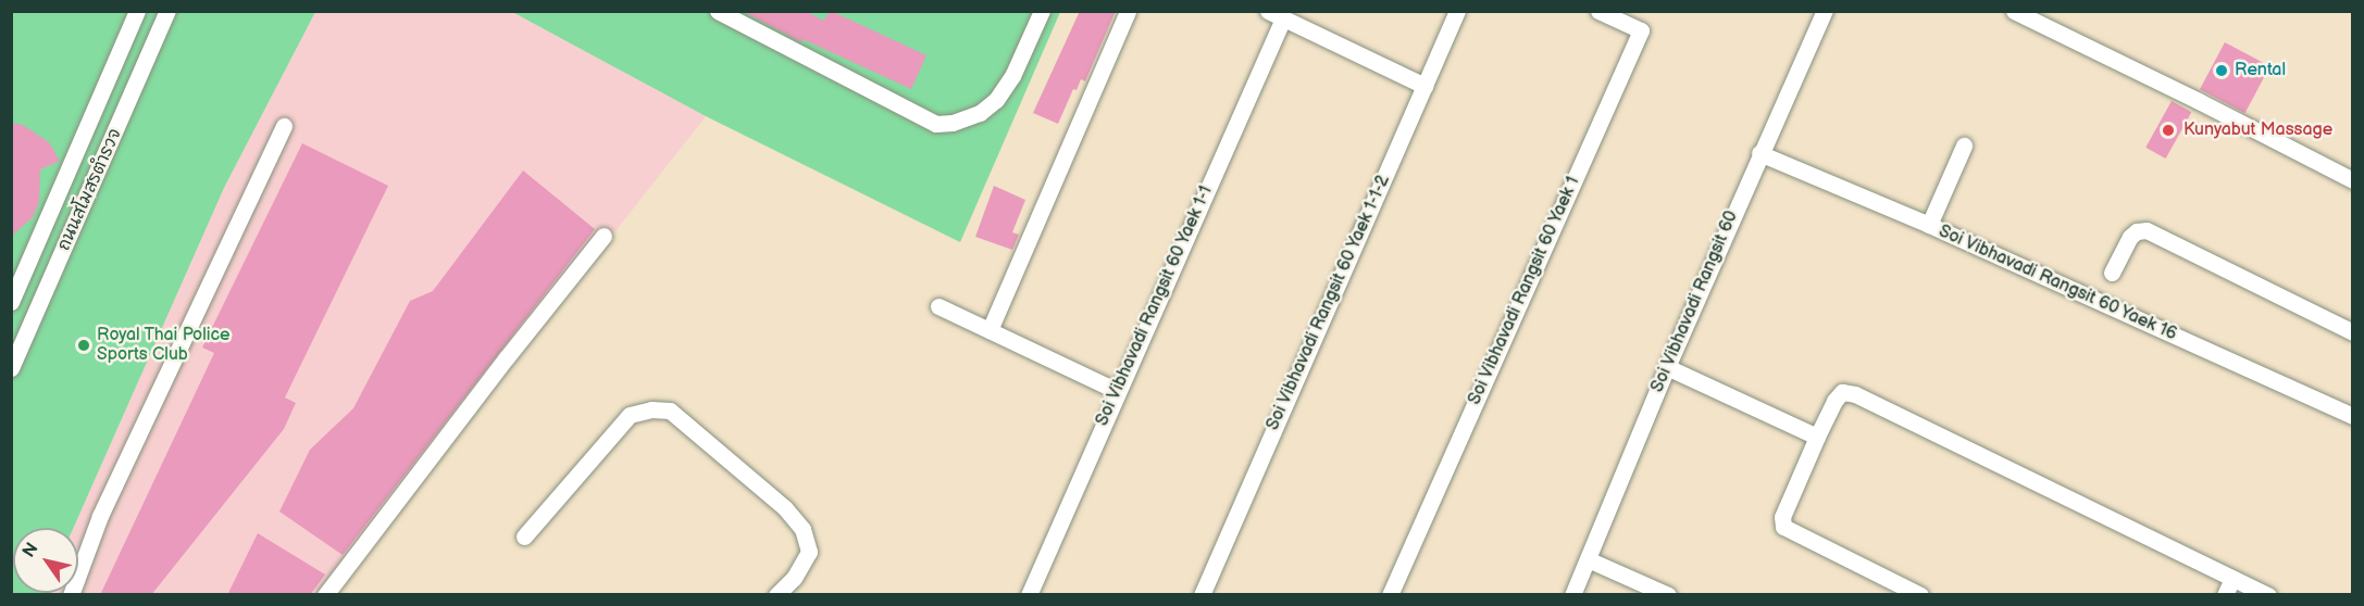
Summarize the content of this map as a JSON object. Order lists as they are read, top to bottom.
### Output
{
  "streets": {
    "street": [
      "ถนนสโมสรตำรวจ",
      "Soi Vibhavadi Rangsit 60 Yaek 16",
      "Soi Vibhavadi Rangsit 60 Yaek 1",
      "Soi Vibhavadi Rangsit 60",
      "Soi Vibhavadi Rangsit 60 Yaek 1-1-2",
      "Soi Vibhavadi Rangsit 60 Yaek 1-1"
    ]
  },
  "crossings": [
    ["Soi Vibhavadi Rangsit 60 Yaek 16", "Soi Vibhavadi Rangsit 60"]
  ],
  "places": ["Rental", "Kunyabut Massage", "Royal Thai Police Sports Club"],
  "north": "top left"
}
